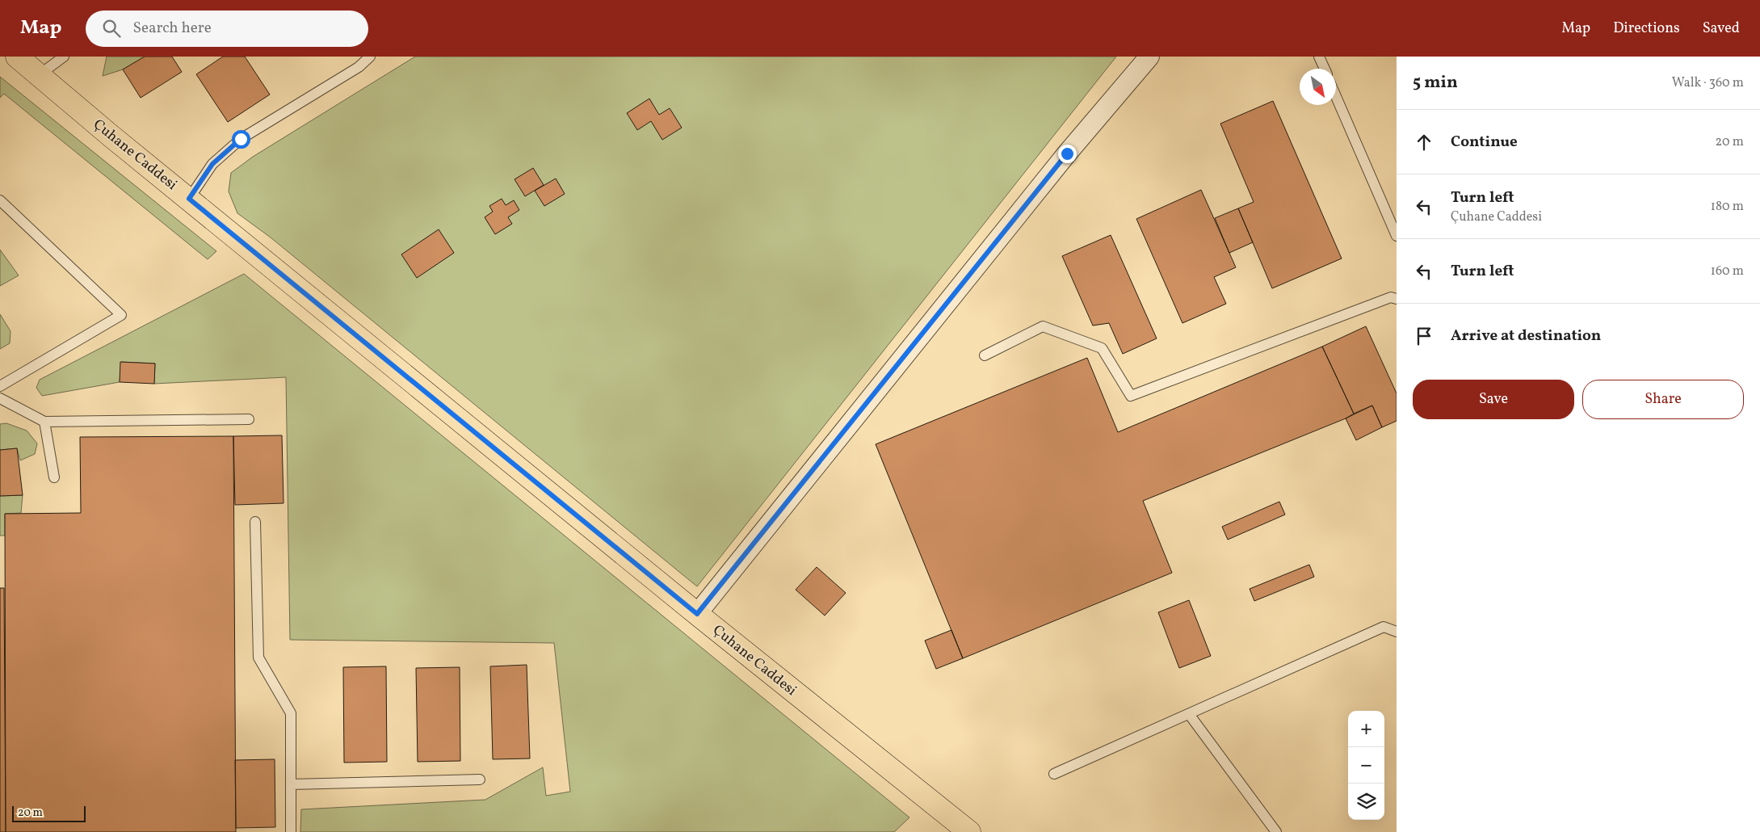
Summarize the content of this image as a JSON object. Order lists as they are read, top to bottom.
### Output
{
  "streets": {
    "main road": ["Çuhane Caddesi"]
  },
  "scale_bar": "20 m",
  "north": "bottom right",
  "page": {
    "header": "Map",
    "search": "Search here",
    "nav": ["Map", "Directions", "Saved"],
    "heading": ["5 min", "Walk · 360 m"],
    "list": [
      ["Continue", "20 m"],
      ["Turn left", "Çuhane Caddesi", "180 m"],
      ["Turn left", "160 m"],
      "Arrive at destination"
    ],
    "buttons": ["Save", "Share"],
    "map_buttons": ["+", "−"],
    "scale": "20 m"
  }
}
